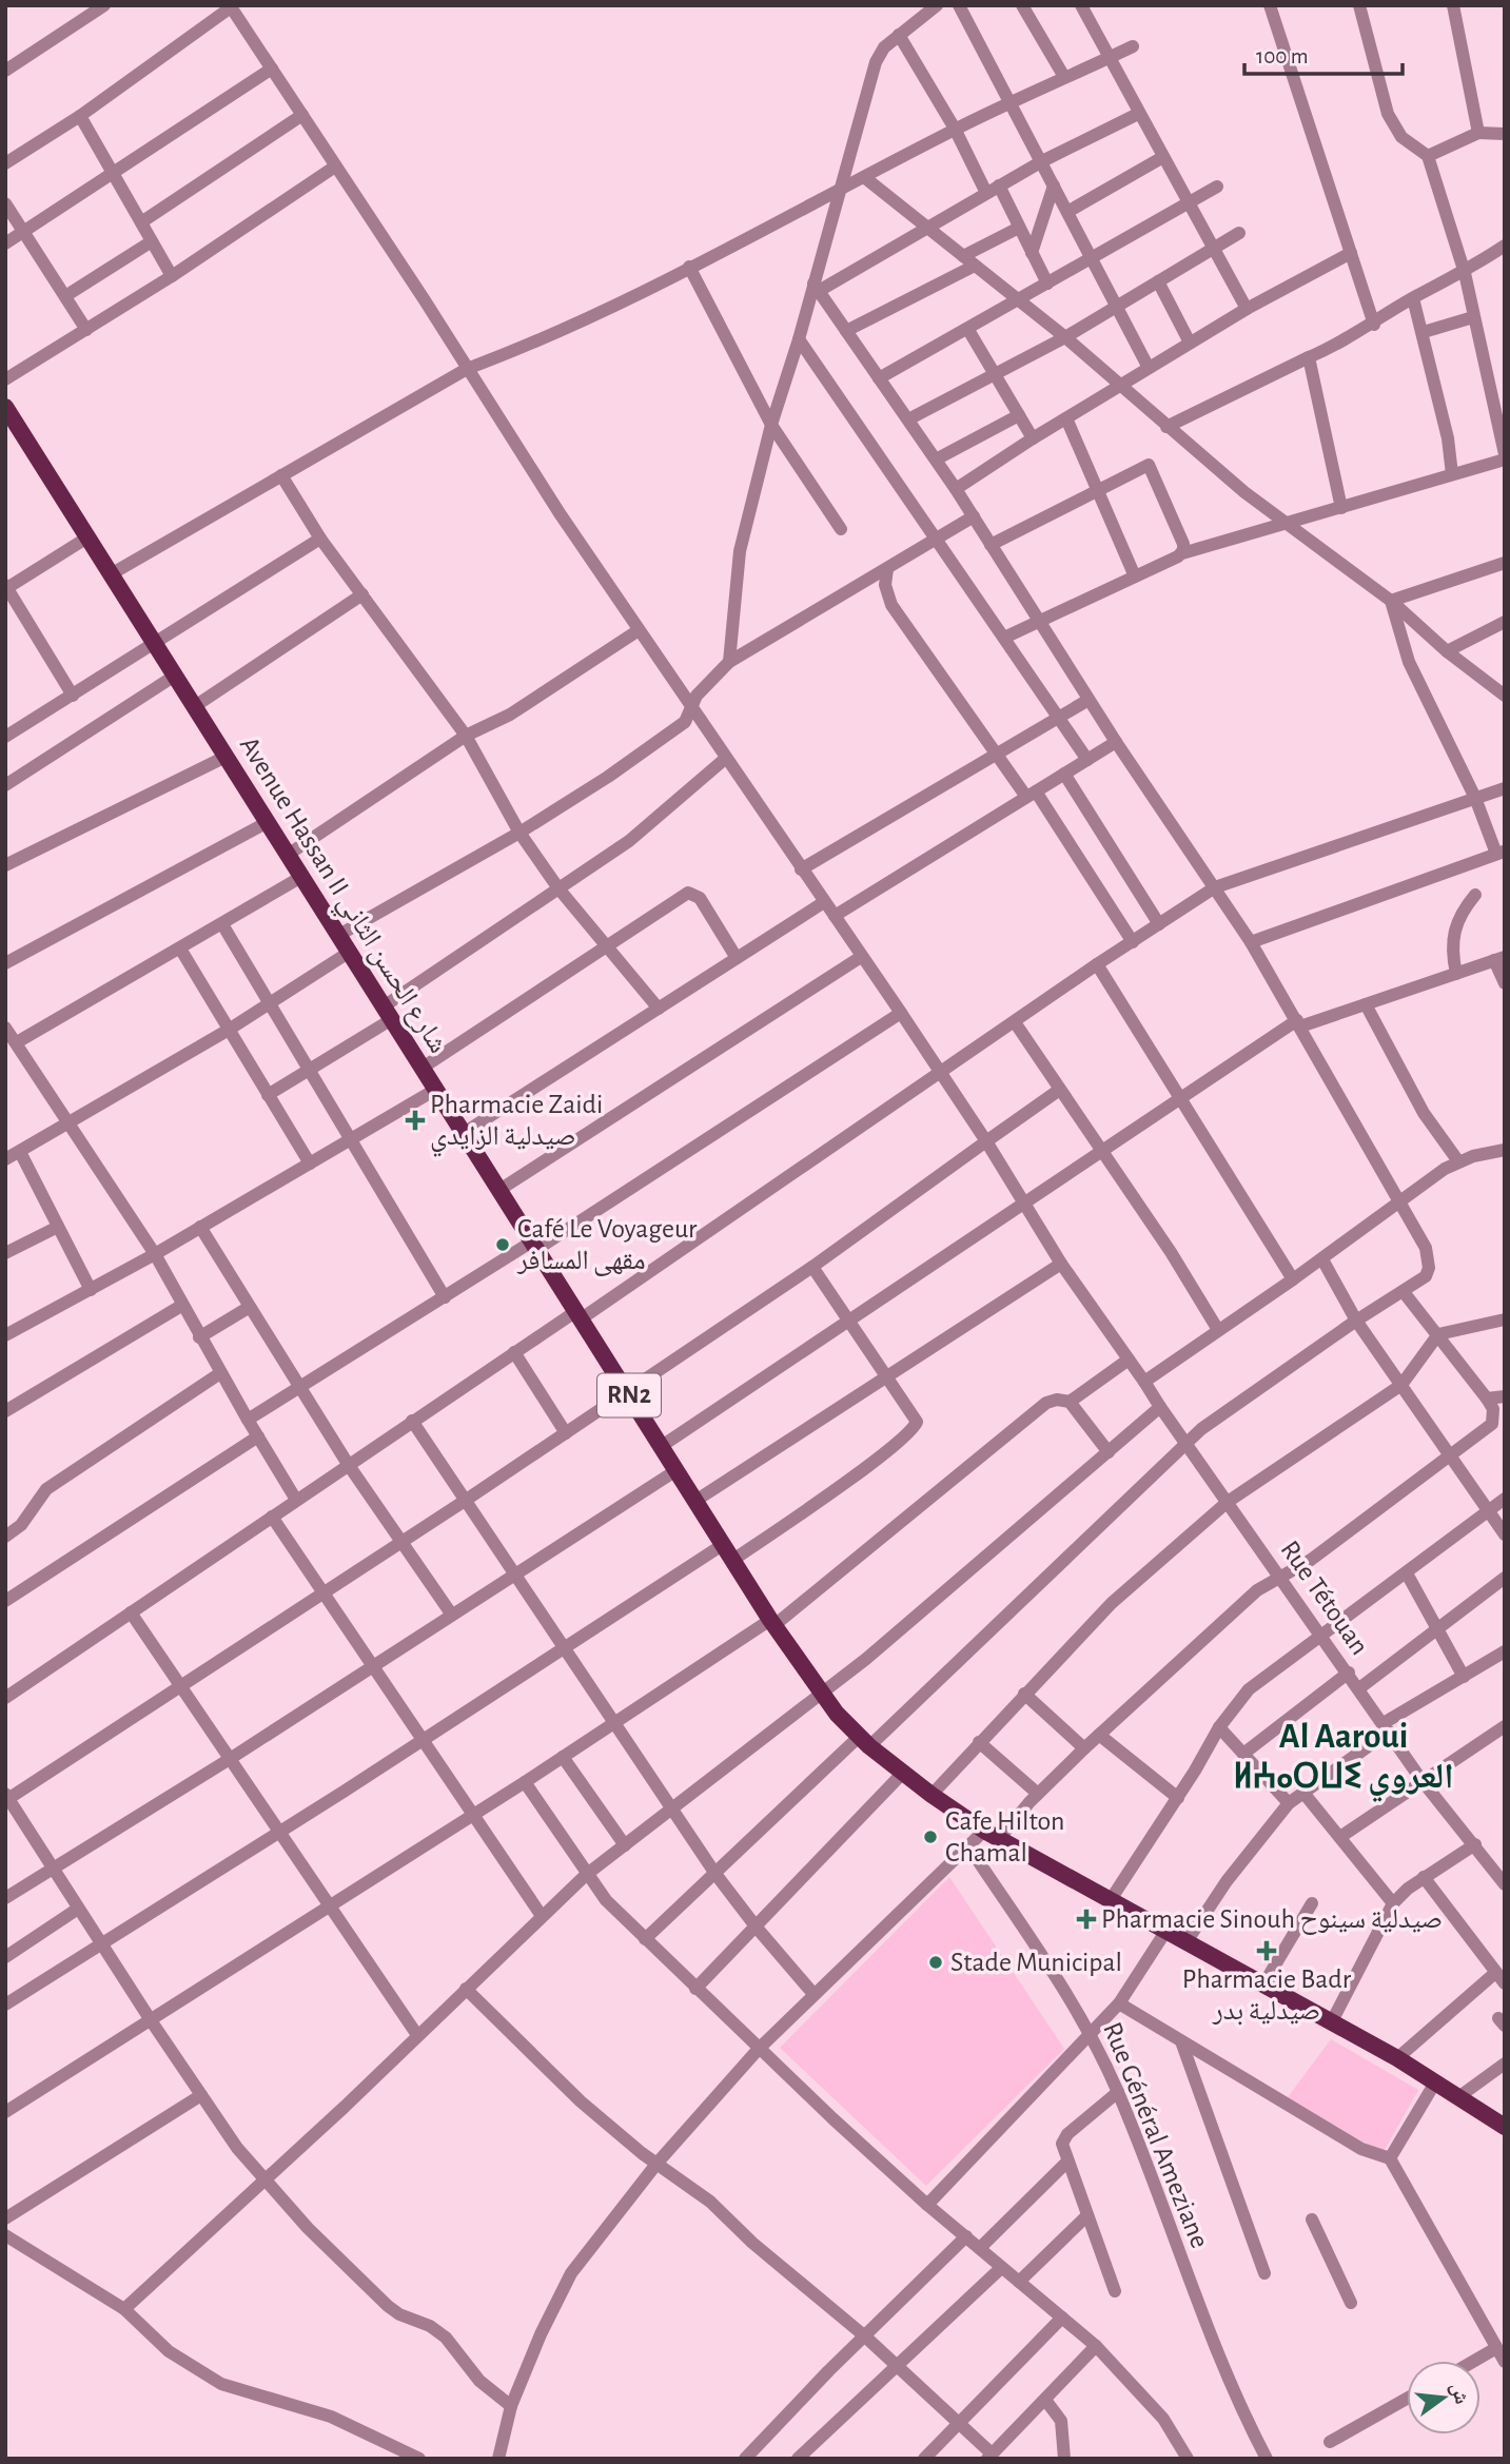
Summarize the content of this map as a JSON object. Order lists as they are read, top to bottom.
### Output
{
  "streets": {
    "main road": ["Avenue Hassan II شارع الحسن الثاني", "RN2"],
    "street": ["Rue Tétouan", "Rue Général Ameziane"]
  },
  "districts": ["Al Aaroui ⵍⵄⴰⵔⵡⵉ العروي"],
  "places": {
    "health": ["Pharmacie Zaidi صيدلية الزايدي", "Pharmacie Sinouh صيدلية سينوح", "Pharmacie Badr صيدلية بدر"],
    "other": ["Café Le Voyageur مقهى المسافر", "Cafe Hilton Chamal", "Stade Municipal"]
  },
  "scale_bar": "100 m",
  "north": "right"
}
